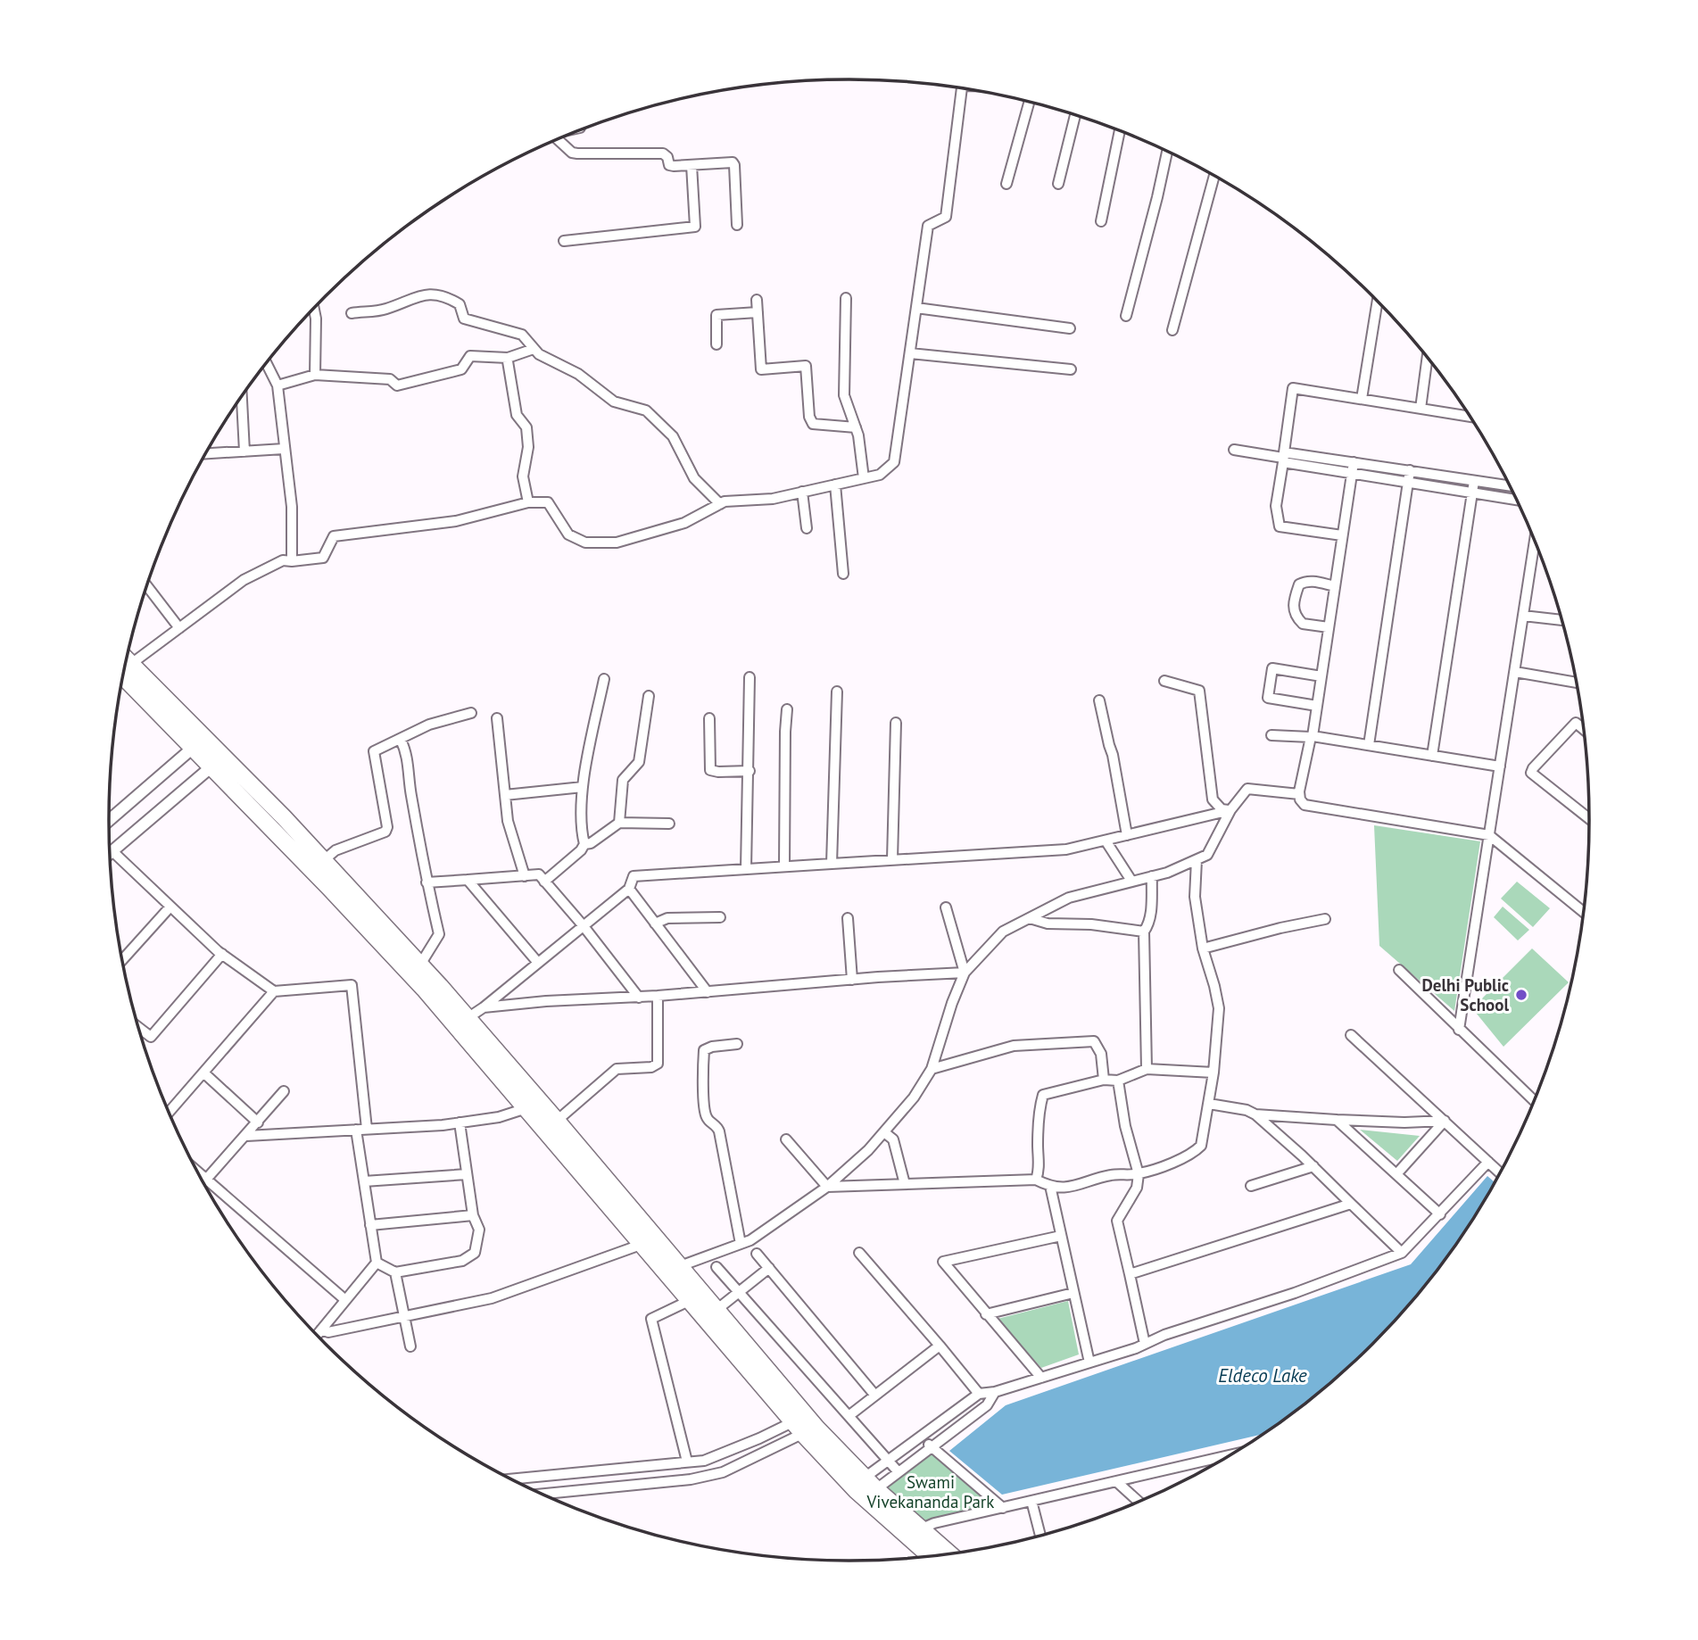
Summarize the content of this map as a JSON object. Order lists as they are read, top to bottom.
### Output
{
  "water": ["Eldeco Lake"],
  "parks": ["Swami Vivekananda Park"],
  "places": ["Delhi Public School"]
}
